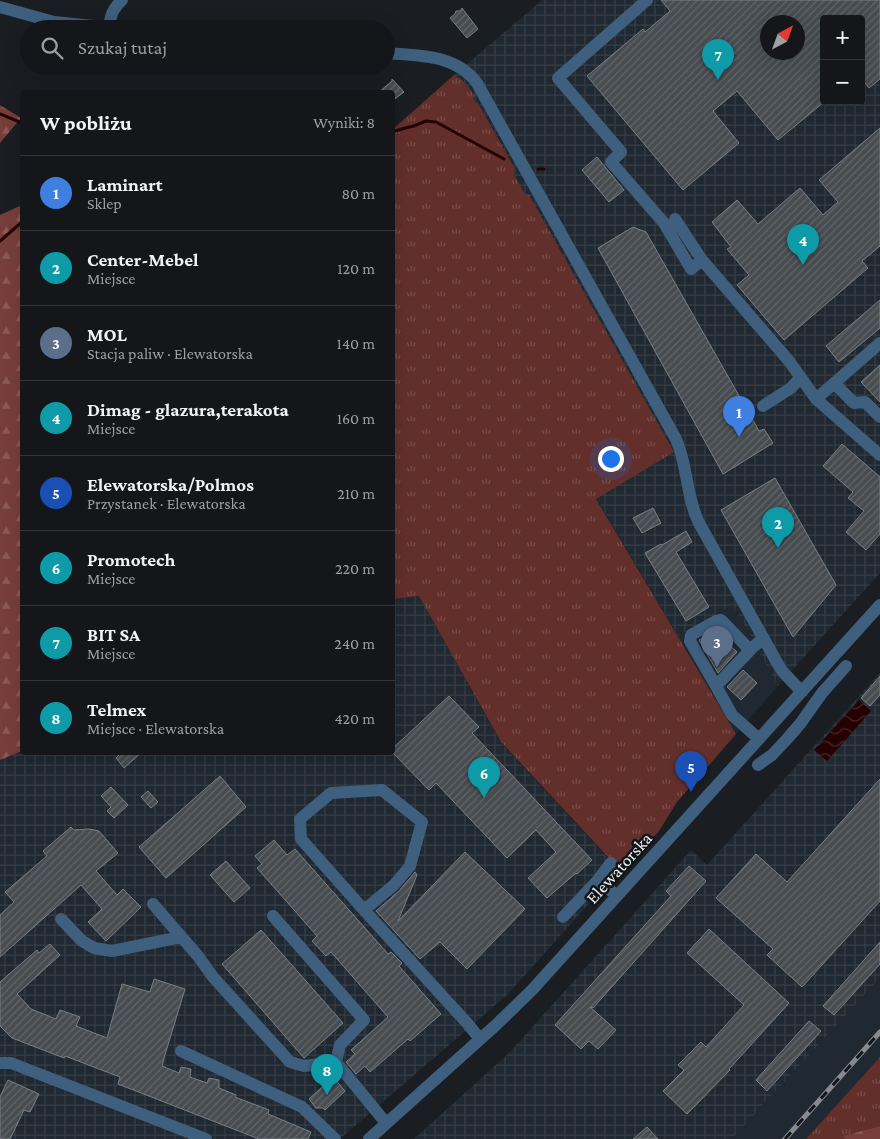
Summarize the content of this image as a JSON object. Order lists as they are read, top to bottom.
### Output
{
  "streets": {
    "street": ["Elewatorska"]
  },
  "north": "top right",
  "page": {
    "map_buttons": ["+", "−"],
    "search": "Szukaj tutaj",
    "pins": [
      "7",
      "4",
      "1",
      "2",
      "3",
      "5",
      "6",
      "8"
    ],
    "heading": ["W pobliżu", "Wyniki: 8"],
    "list": [
      {
        "mark": "1",
        "name": "Laminart",
        "note": "Sklep",
        "value": "80 m"
      },
      {
        "mark": "2",
        "name": "Center-Mebel",
        "note": "Miejsce",
        "value": "120 m"
      },
      {
        "mark": "3",
        "name": "MOL",
        "note": "Stacja paliw · Elewatorska",
        "value": "140 m"
      },
      {
        "mark": "4",
        "name": "Dimag - glazura,terakota",
        "note": "Miejsce",
        "value": "160 m"
      },
      {
        "mark": "5",
        "name": "Elewatorska/Polmos",
        "note": "Przystanek · Elewatorska",
        "value": "210 m"
      },
      {
        "mark": "6",
        "name": "Promotech",
        "note": "Miejsce",
        "value": "220 m"
      },
      {
        "mark": "7",
        "name": "BIT SA",
        "note": "Miejsce",
        "value": "240 m"
      },
      {
        "mark": "8",
        "name": "Telmex",
        "note": "Miejsce · Elewatorska",
        "value": "420 m"
      }
    ]
  }
}
